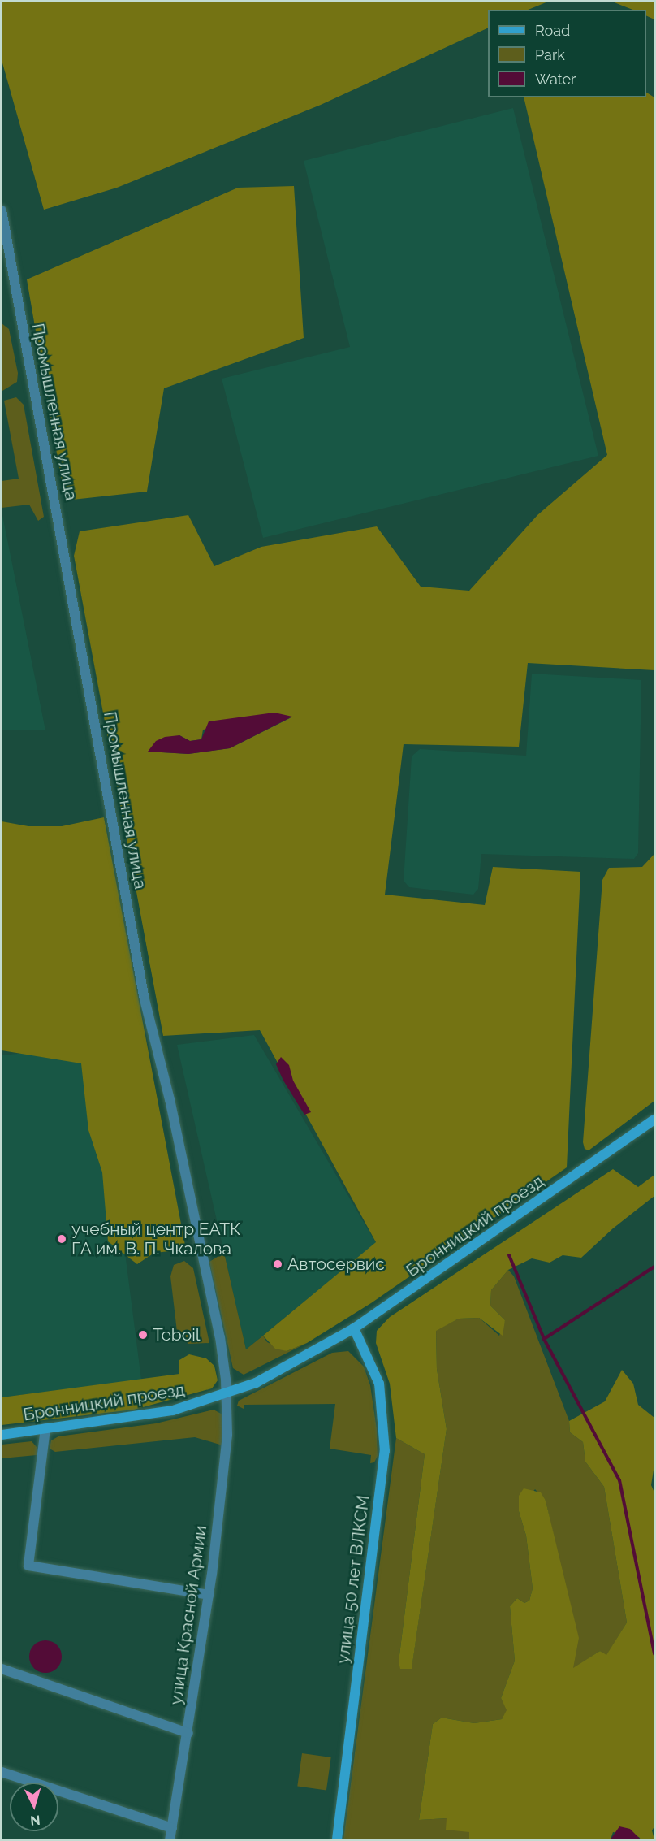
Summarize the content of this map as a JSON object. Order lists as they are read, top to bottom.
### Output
{
  "streets": {
    "main road": ["Бронницкий проезд", "улица 50 лет ВЛКСМ"],
    "street": ["Промышленная улица", "улица Красной Армии"]
  },
  "crossings": [
    ["Промышленная улица", "Бронницкий проезд"],
    ["Промышленная улица", "улица Красной Армии"],
    ["Бронницкий проезд", "улица 50 лет ВЛКСМ"],
    ["Бронницкий проезд", "улица Красной Армии"]
  ],
  "places": ["учебный центр ЕАТК ГА им. В. П. Чкалова", "Автосервис", "Teboil"],
  "legend": ["Road", "Park", "Water"],
  "north": "bottom"
}
